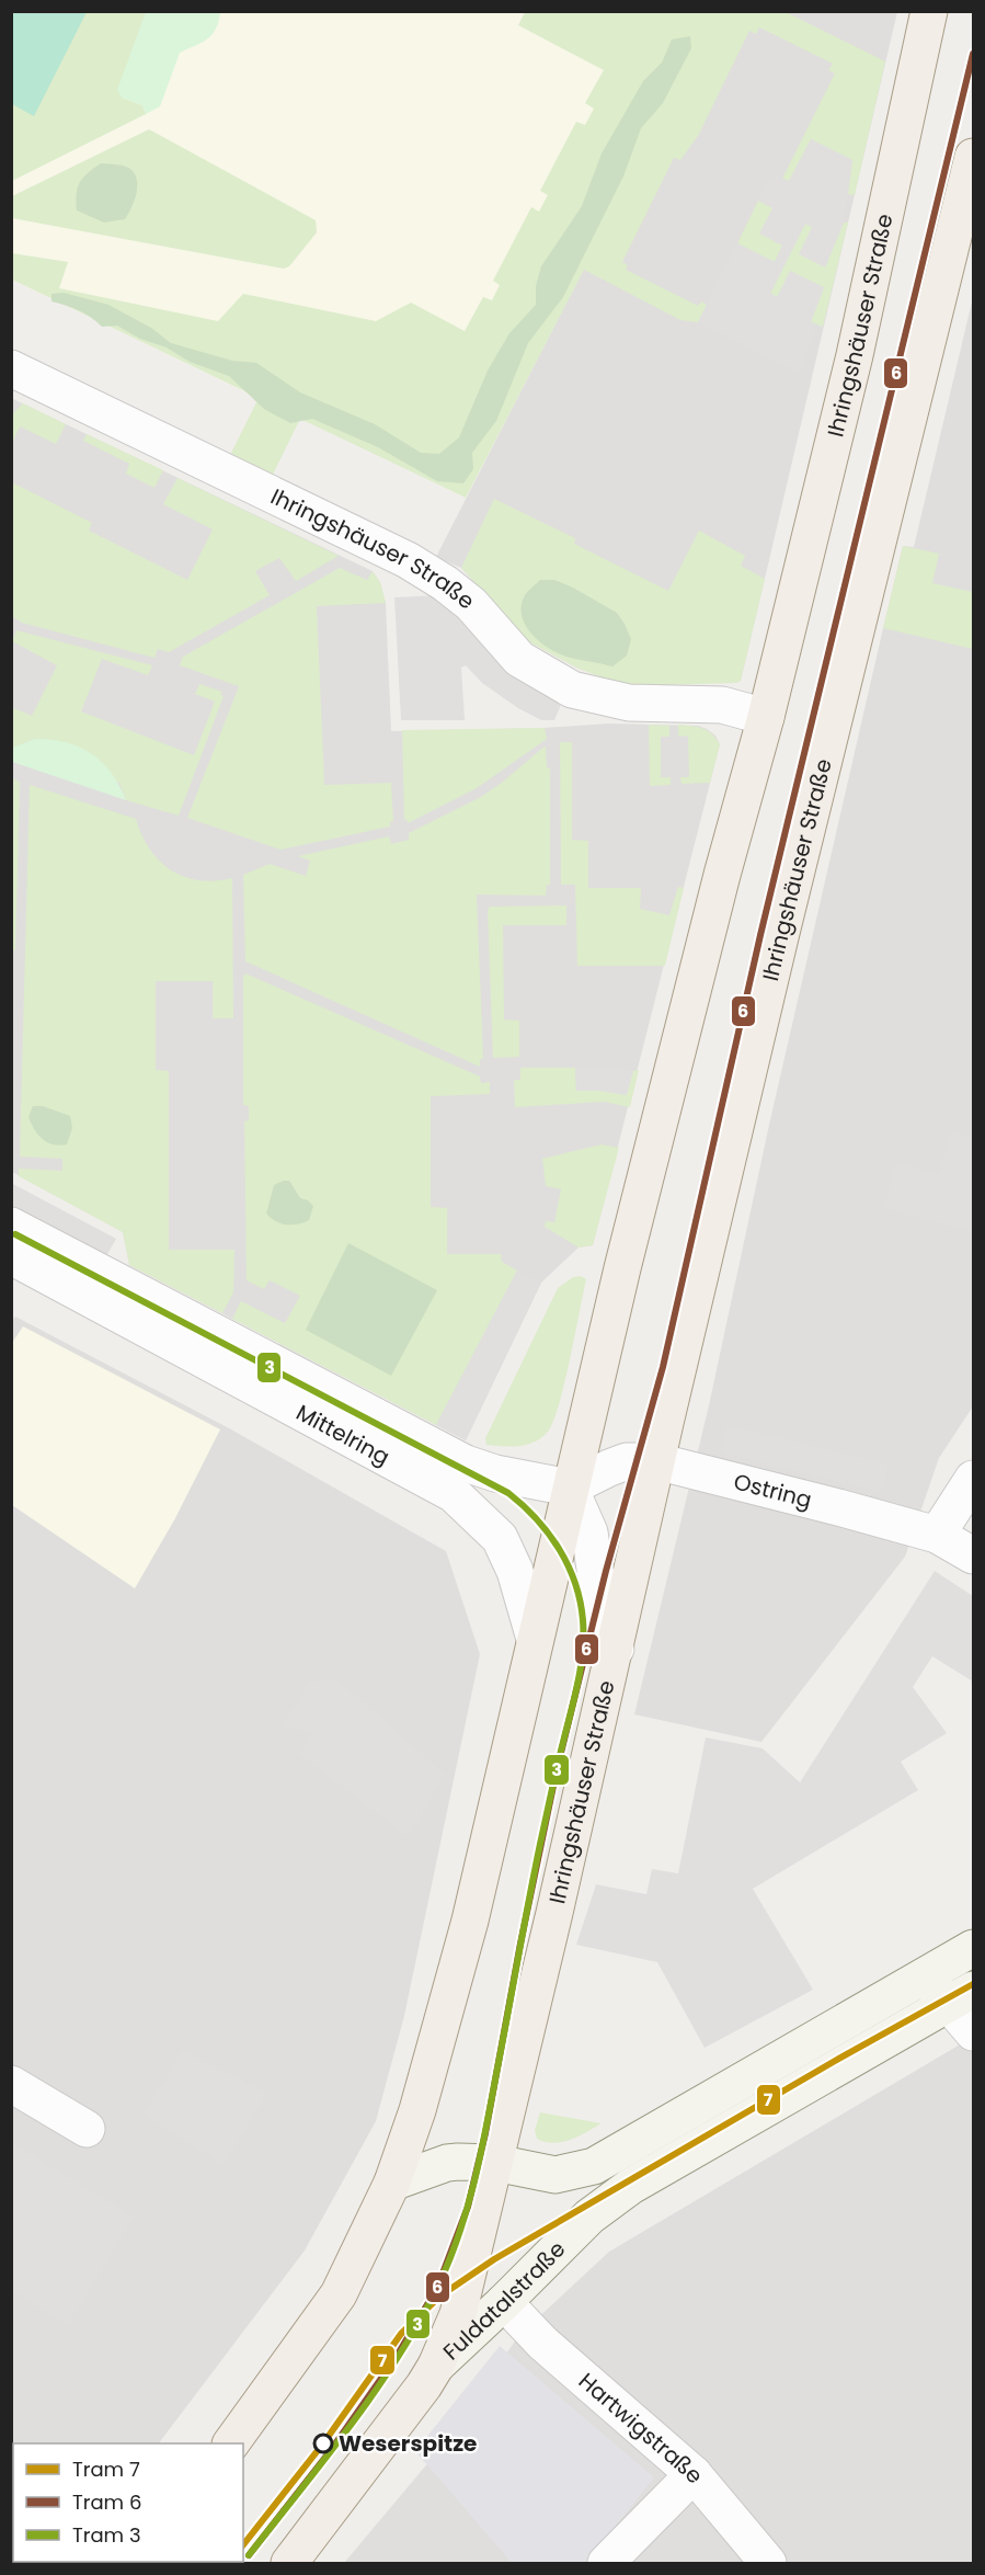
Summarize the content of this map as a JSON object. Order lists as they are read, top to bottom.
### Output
{
  "streets": {
    "main road": ["Ihringshäuser Straße", "Fuldatalstraße"],
    "street": ["Mittelring", "Ostring", "Hartwigstraße"]
  },
  "crossings": [
    ["Ihringshäuser Straße", "Mittelring"],
    ["Ihringshäuser Straße", "Ostring"],
    ["Ihringshäuser Straße", "Fuldatalstraße"],
    ["Mittelring", "Ostring"],
    ["Fuldatalstraße", "Hartwigstraße"]
  ],
  "places": ["Weserspitze"],
  "lines": ["tram line 6", "tram line 3", "tram line 7"],
  "legend": ["Tram 7", "Tram 6", "Tram 3"]
}
